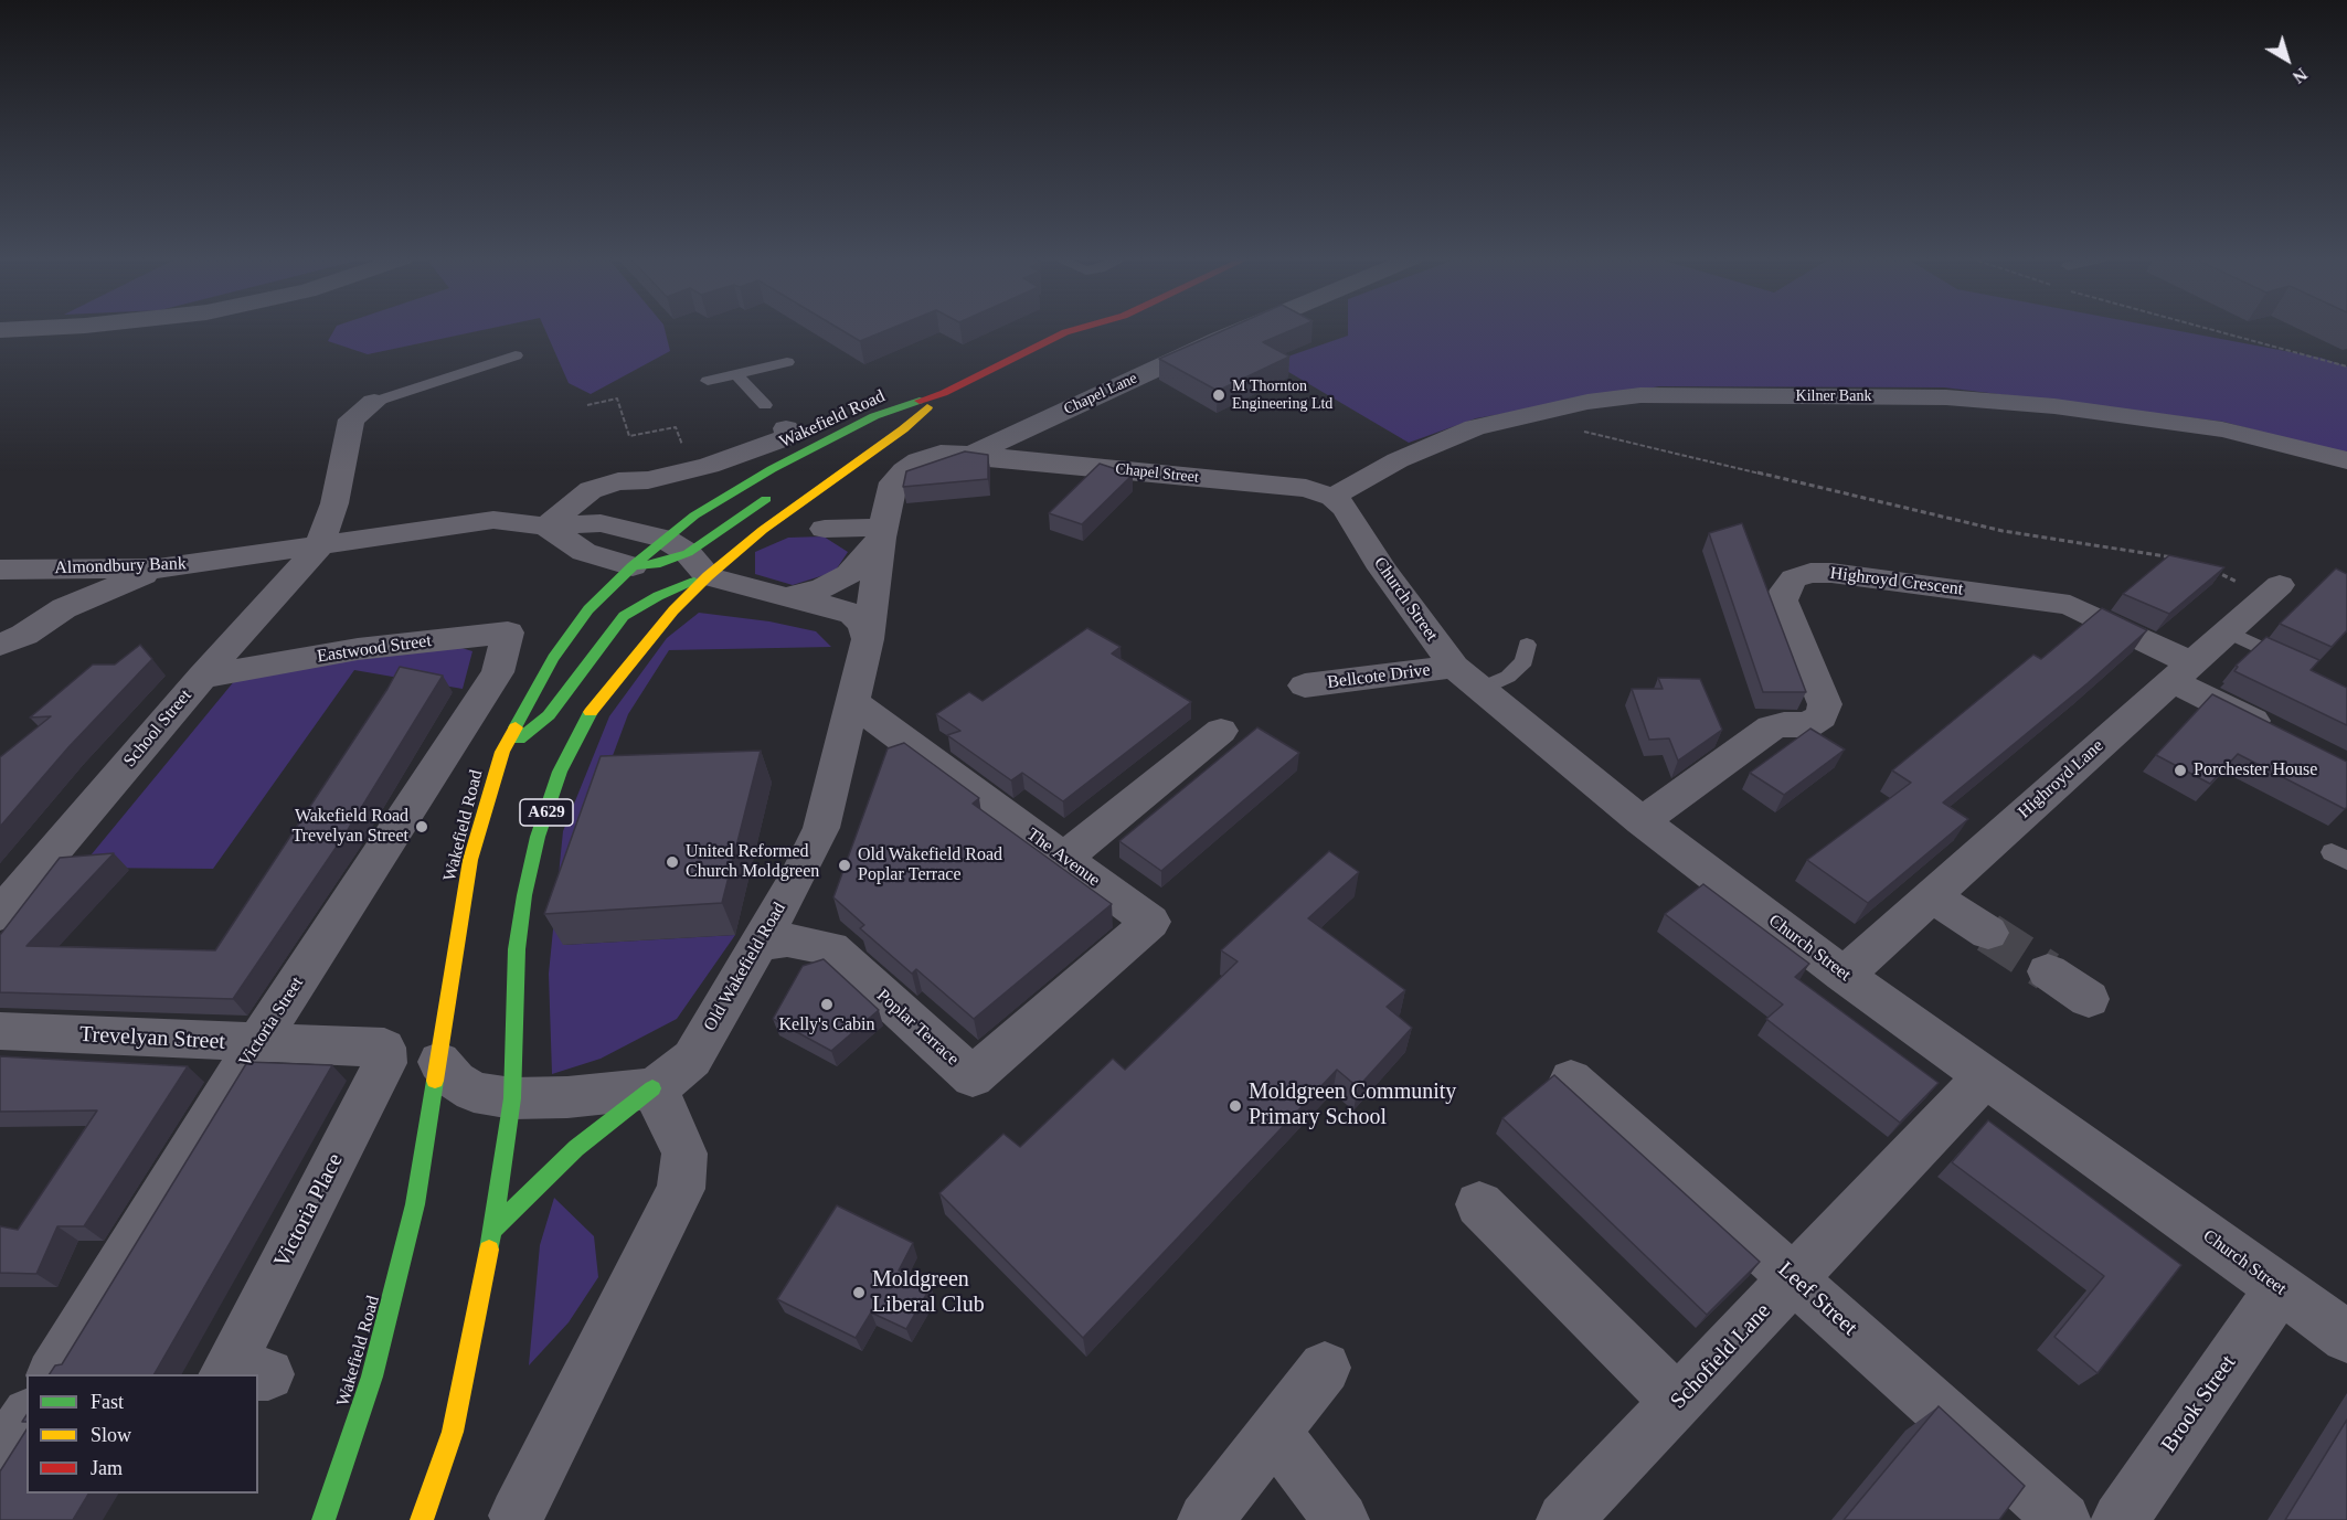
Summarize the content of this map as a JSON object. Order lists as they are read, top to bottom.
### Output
{
  "streets": {
    "highway": ["Wakefield Road", "A629"],
    "street": [
      "Chapel Lane",
      "Kilner Bank",
      "Chapel Street",
      "Almondbury Bank",
      "Highroyd Crescent",
      "Church Street",
      "Eastwood Street",
      "Bellcote Drive",
      "School Street",
      "Highroyd Lane",
      "The Avenue",
      "Old Wakefield Road",
      "Victoria Street",
      "Poplar Terrace",
      "Trevelyan Street",
      "Victoria Place",
      "Leef Street",
      "Schofield Lane",
      "Brook Street"
    ]
  },
  "crossings": [
    ["Chapel Lane", "Chapel Street"],
    ["Kilner Bank", "Chapel Street"],
    ["Kilner Bank", "Church Street"],
    ["Wakefield Road", "Almondbury Bank"],
    ["Wakefield Road", "Old Wakefield Road"],
    ["Chapel Street", "Church Street"],
    ["Chapel Street", "Old Wakefield Road"],
    ["Almondbury Bank", "School Street"],
    ["Highroyd Crescent", "Church Street"],
    ["Highroyd Crescent", "Highroyd Lane"],
    ["Church Street", "Bellcote Drive"],
    ["Church Street", "Highroyd Lane"],
    ["Church Street", "Schofield Lane"],
    ["Church Street", "Brook Street"],
    ["Eastwood Street", "School Street"],
    ["Eastwood Street", "Victoria Street"],
    ["The Avenue", "Old Wakefield Road"],
    ["The Avenue", "Poplar Terrace"],
    ["Old Wakefield Road", "Poplar Terrace"],
    ["Victoria Street", "Trevelyan Street"],
    ["Trevelyan Street", "Victoria Place"],
    ["Leef Street", "Schofield Lane"]
  ],
  "places": [
    "M Thornton Engineering Ltd",
    "Porchester House",
    "Wakefield Road Trevelyan Street",
    "United Reformed Church Moldgreen",
    "Old Wakefield Road Poplar Terrace",
    "Kelly's Cabin",
    "Moldgreen Community Primary School",
    "Moldgreen Liberal Club"
  ],
  "legend": ["Fast", "Slow", "Jam"],
  "north": "bottom right"
}
